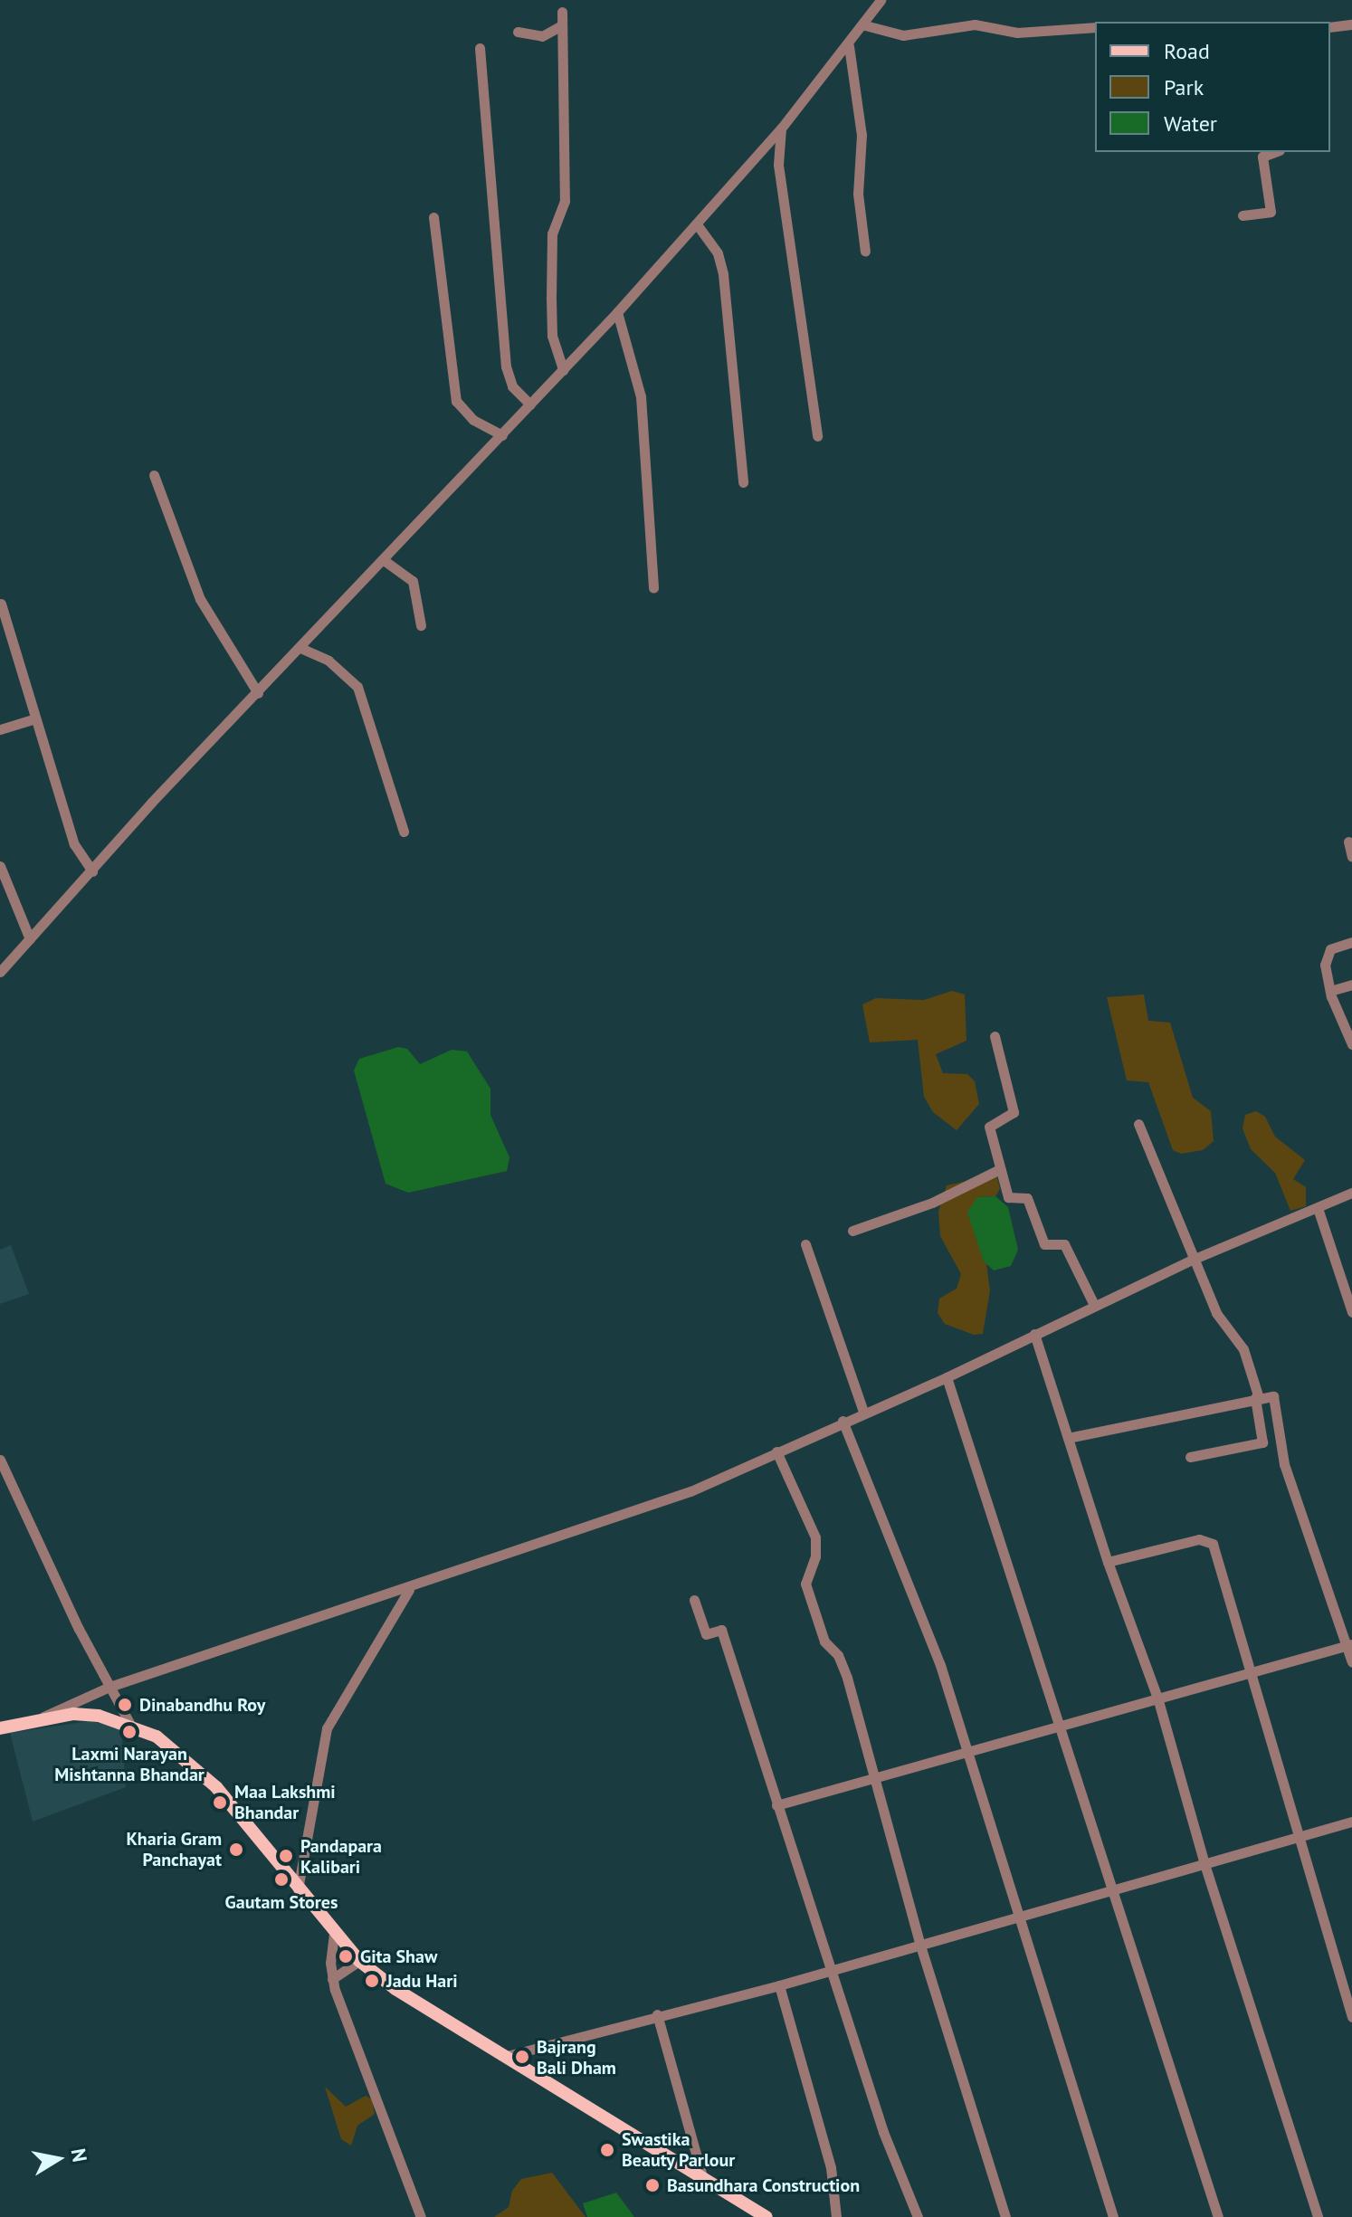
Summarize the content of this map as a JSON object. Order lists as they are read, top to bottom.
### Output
{
  "places": [
    "Dinabandhu Roy",
    "Laxmi Narayan Mishtanna Bhandar",
    "Maa Lakshmi Bhandar",
    "Kharia Gram Panchayat",
    "Pandapara Kalibari",
    "Gautam Stores",
    "Gita Shaw",
    "Jadu Hari",
    "Bajrang Bali Dham",
    "Swastika Beauty Parlour",
    "Basundhara Construction"
  ],
  "legend": ["Road", "Park", "Water"],
  "north": "right"
}
